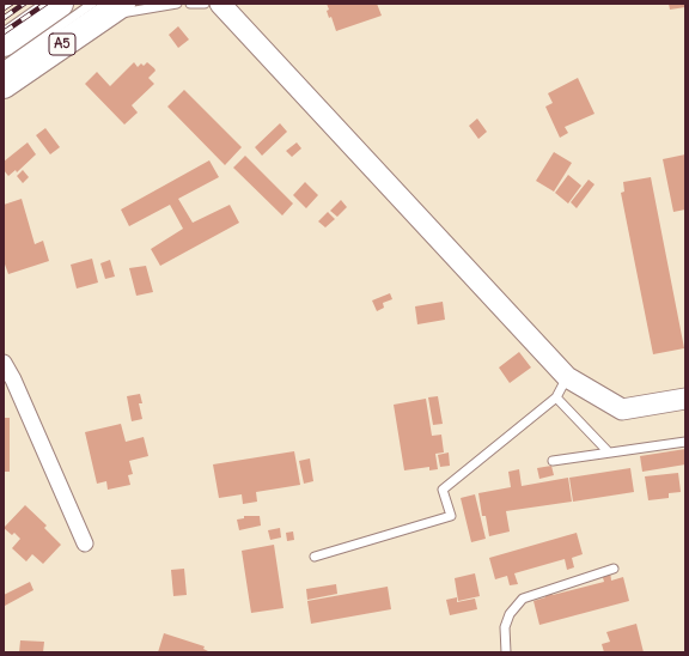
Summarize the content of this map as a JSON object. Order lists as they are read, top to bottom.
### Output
{
  "streets": {
    "highway": ["A5"]
  }
}
